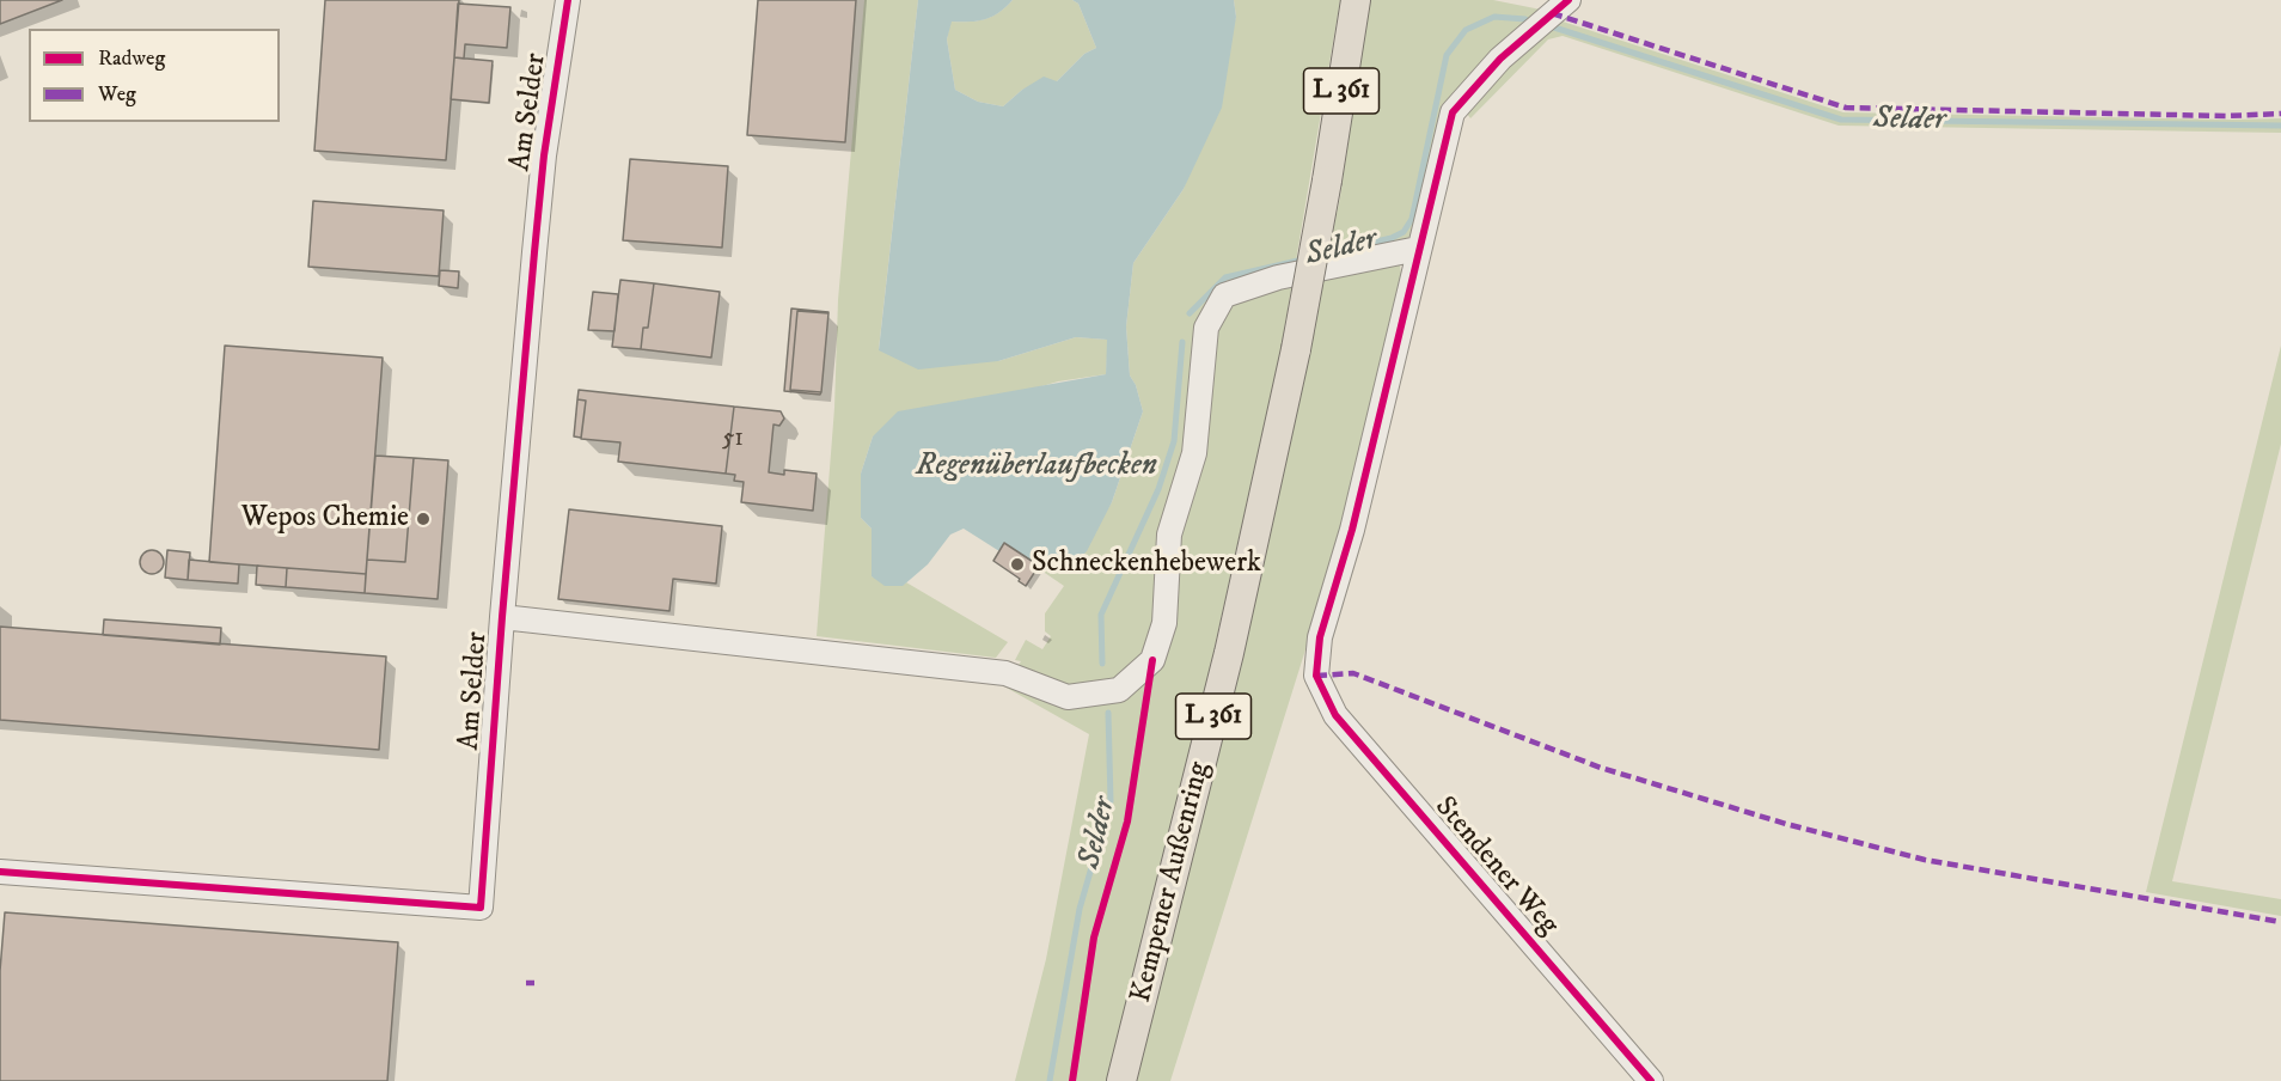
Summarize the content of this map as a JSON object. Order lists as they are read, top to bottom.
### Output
{
  "streets": {
    "main road": ["L 361", "Kempener Außenring"],
    "street": ["Am Selder", "Stendener Weg"]
  },
  "water": ["Selder", "Regenüberlaufbecken"],
  "places": ["Wepos Chemie", "Schneckenhebewerk"],
  "house_numbers": ["51"],
  "legend": ["Radweg", "Weg"]
}
